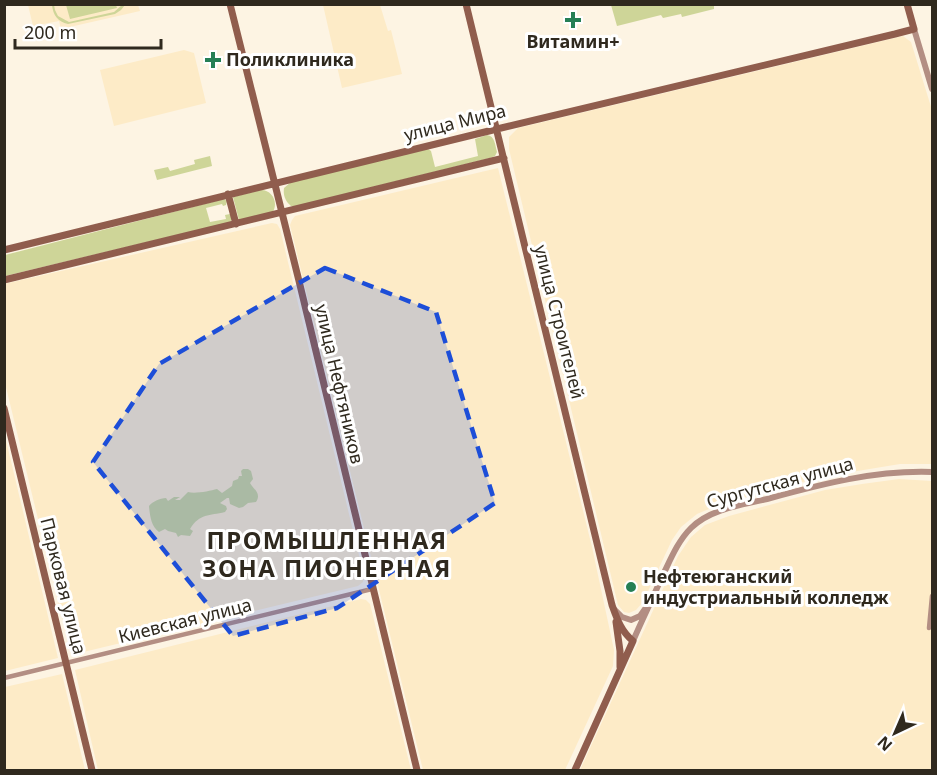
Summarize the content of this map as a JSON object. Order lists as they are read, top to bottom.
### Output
{
  "streets": {
    "main road": [
      "улица Мира",
      "улица Строителей",
      "улица Нефтяников",
      "Сургутская улица",
      "Парковая улица"
    ],
    "street": ["Киевская улица"]
  },
  "crossings": [
    ["улица Мира", "улица Строителей"],
    ["улица Мира", "улица Нефтяников"],
    ["улица Строителей", "Сургутская улица"],
    ["улица Нефтяников", "Киевская улица"],
    ["Парковая улица", "Киевская улица"]
  ],
  "districts": ["ПРОМЫШЛЕННАЯ ЗОНА ПИОНЕРНАЯ"],
  "places": {
    "health": ["Витамин+", "Поликлиника"],
    "other": ["Нефтеюганский индустриальный колледж"]
  },
  "scale_bar": "200 m",
  "north": "bottom left"
}
